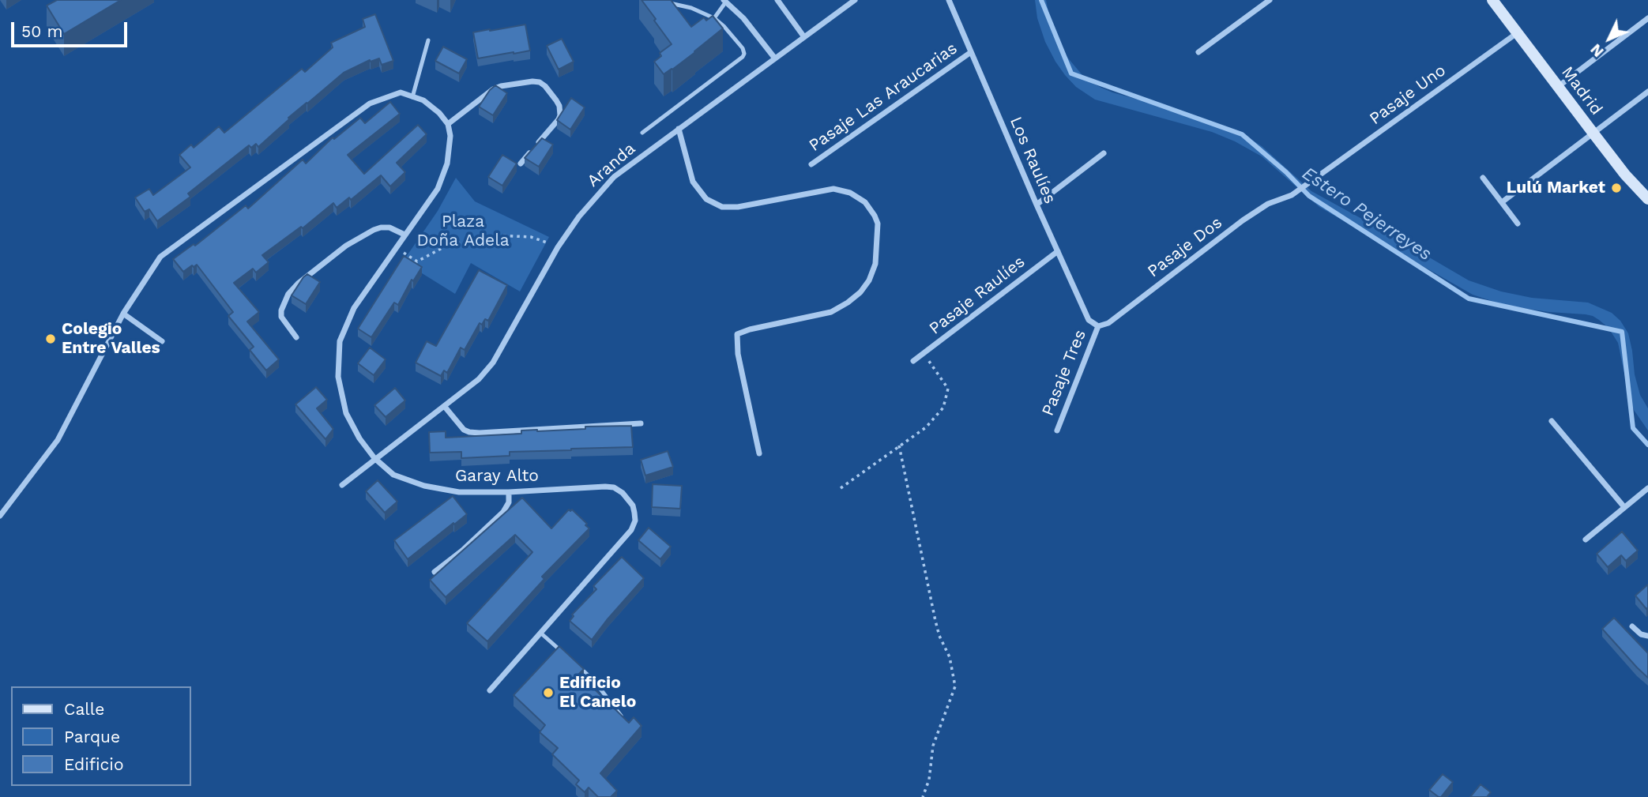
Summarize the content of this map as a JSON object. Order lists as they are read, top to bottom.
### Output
{
  "streets": {
    "street": [
      "Madrid",
      "Pasaje Uno",
      "Pasaje Las Araucarias",
      "Los Raulíes",
      "Aranda",
      "Pasaje Dos",
      "Pasaje Raulíes",
      "Pasaje Tres",
      "Garay Alto"
    ]
  },
  "crossings": [
    ["Madrid", "Pasaje Uno"],
    ["Pasaje Uno", "Pasaje Dos"],
    ["Pasaje Las Araucarias", "Los Raulíes"],
    ["Los Raulíes", "Pasaje Dos"],
    ["Los Raulíes", "Pasaje Raulíes"],
    ["Los Raulíes", "Pasaje Tres"],
    ["Aranda", "Garay Alto"],
    ["Pasaje Dos", "Pasaje Tres"]
  ],
  "water": ["Estero Pejerreyes"],
  "parks": ["Plaza Doña Adela"],
  "places": ["Lulú Market", "Colegio Entre Valles", "Edificio El Canelo"],
  "legend": ["Calle", "Parque", "Edificio"],
  "scale_bar": "50 m",
  "north": "bottom left"
}
